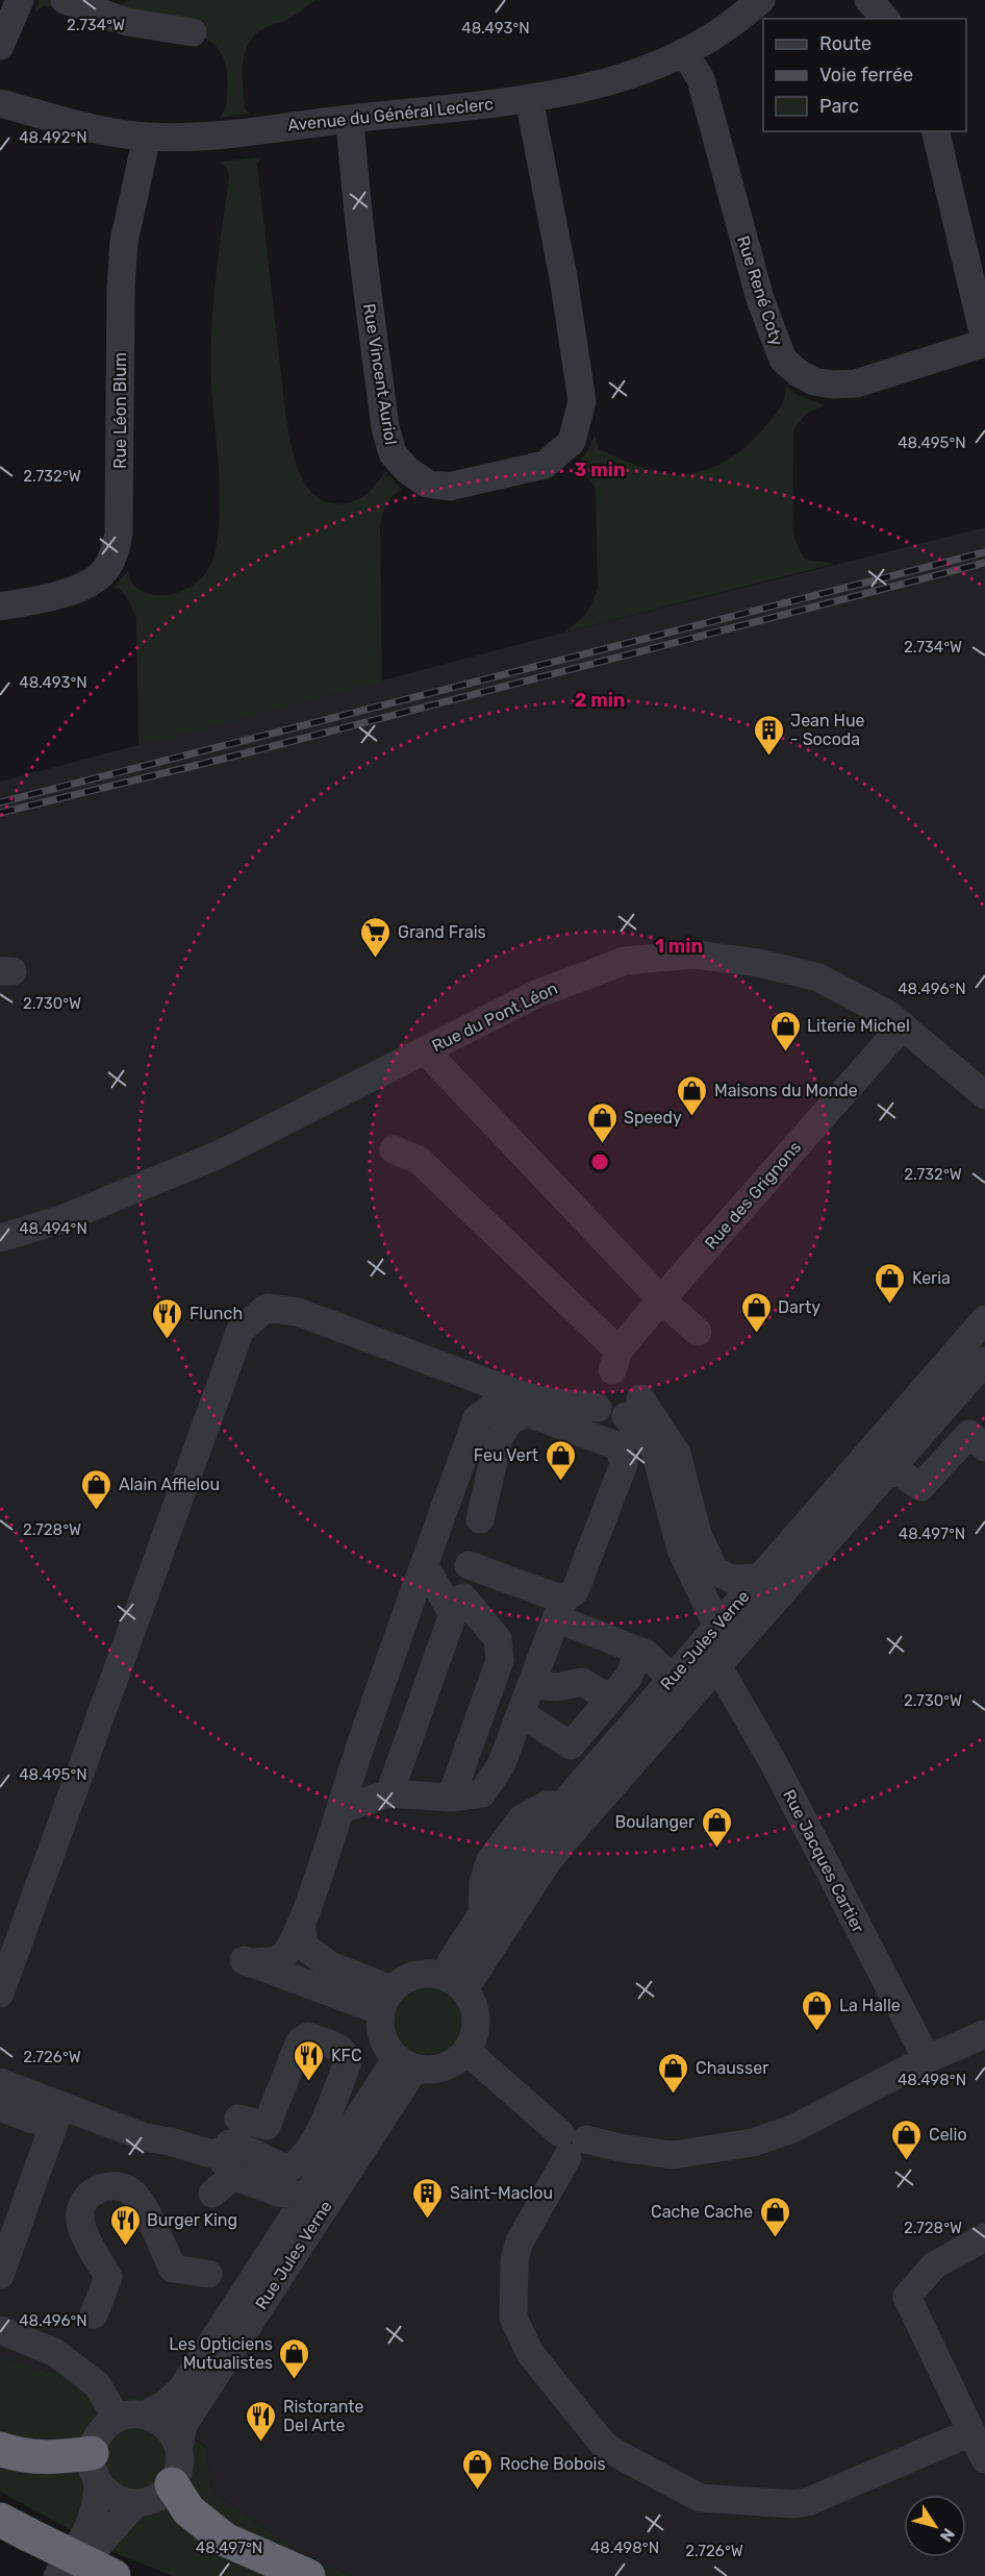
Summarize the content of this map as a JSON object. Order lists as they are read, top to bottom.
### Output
{
  "streets": {
    "street": [
      "Avenue du Général Leclerc",
      "Rue René Coty",
      "Rue Vincent Auriol",
      "Rue Léon Blum",
      "Rue du Pont Léon",
      "Rue des Grignons",
      "Rue Jules Verne",
      "Rue Jacques Cartier"
    ]
  },
  "crossings": [
    ["Avenue du Général Leclerc", "Rue René Coty"],
    ["Avenue du Général Leclerc", "Rue Vincent Auriol"],
    ["Avenue du Général Leclerc", "Rue Léon Blum"],
    ["Rue du Pont Léon", "Rue des Grignons"],
    ["Rue Jules Verne", "Rue Jacques Cartier"]
  ],
  "places": {
    "building": ["Jean Hue - Socoda", "Saint-Maclou"],
    "supermarket": ["Grand Frais"],
    "shop": [
      "Literie Michel",
      "Maisons du Monde",
      "Speedy",
      "Keria",
      "Darty",
      "Feu Vert",
      "Alain Afflelou",
      "Boulanger",
      "La Halle",
      "Chausser",
      "Celio",
      "Cache Cache",
      "Les Opticiens Mutualistes",
      "Roche Bobois"
    ],
    "restaurant": [
      "Flunch",
      "KFC",
      "Burger King",
      "Ristorante Del Arte"
    ]
  },
  "legend": ["Route", "Voie ferrée", "Parc"],
  "north": "bottom right",
  "coordinates": [
    "2.734°W",
    "48.493°N",
    "48.492°N",
    "48.495°N",
    "2.732°W",
    "48.496°N",
    "2.730°W",
    "48.494°N",
    "2.728°W",
    "48.497°N",
    "2.726°W",
    "48.498°N"
  ],
  "rings": ["3 min", "2 min", "1 min"]
}
